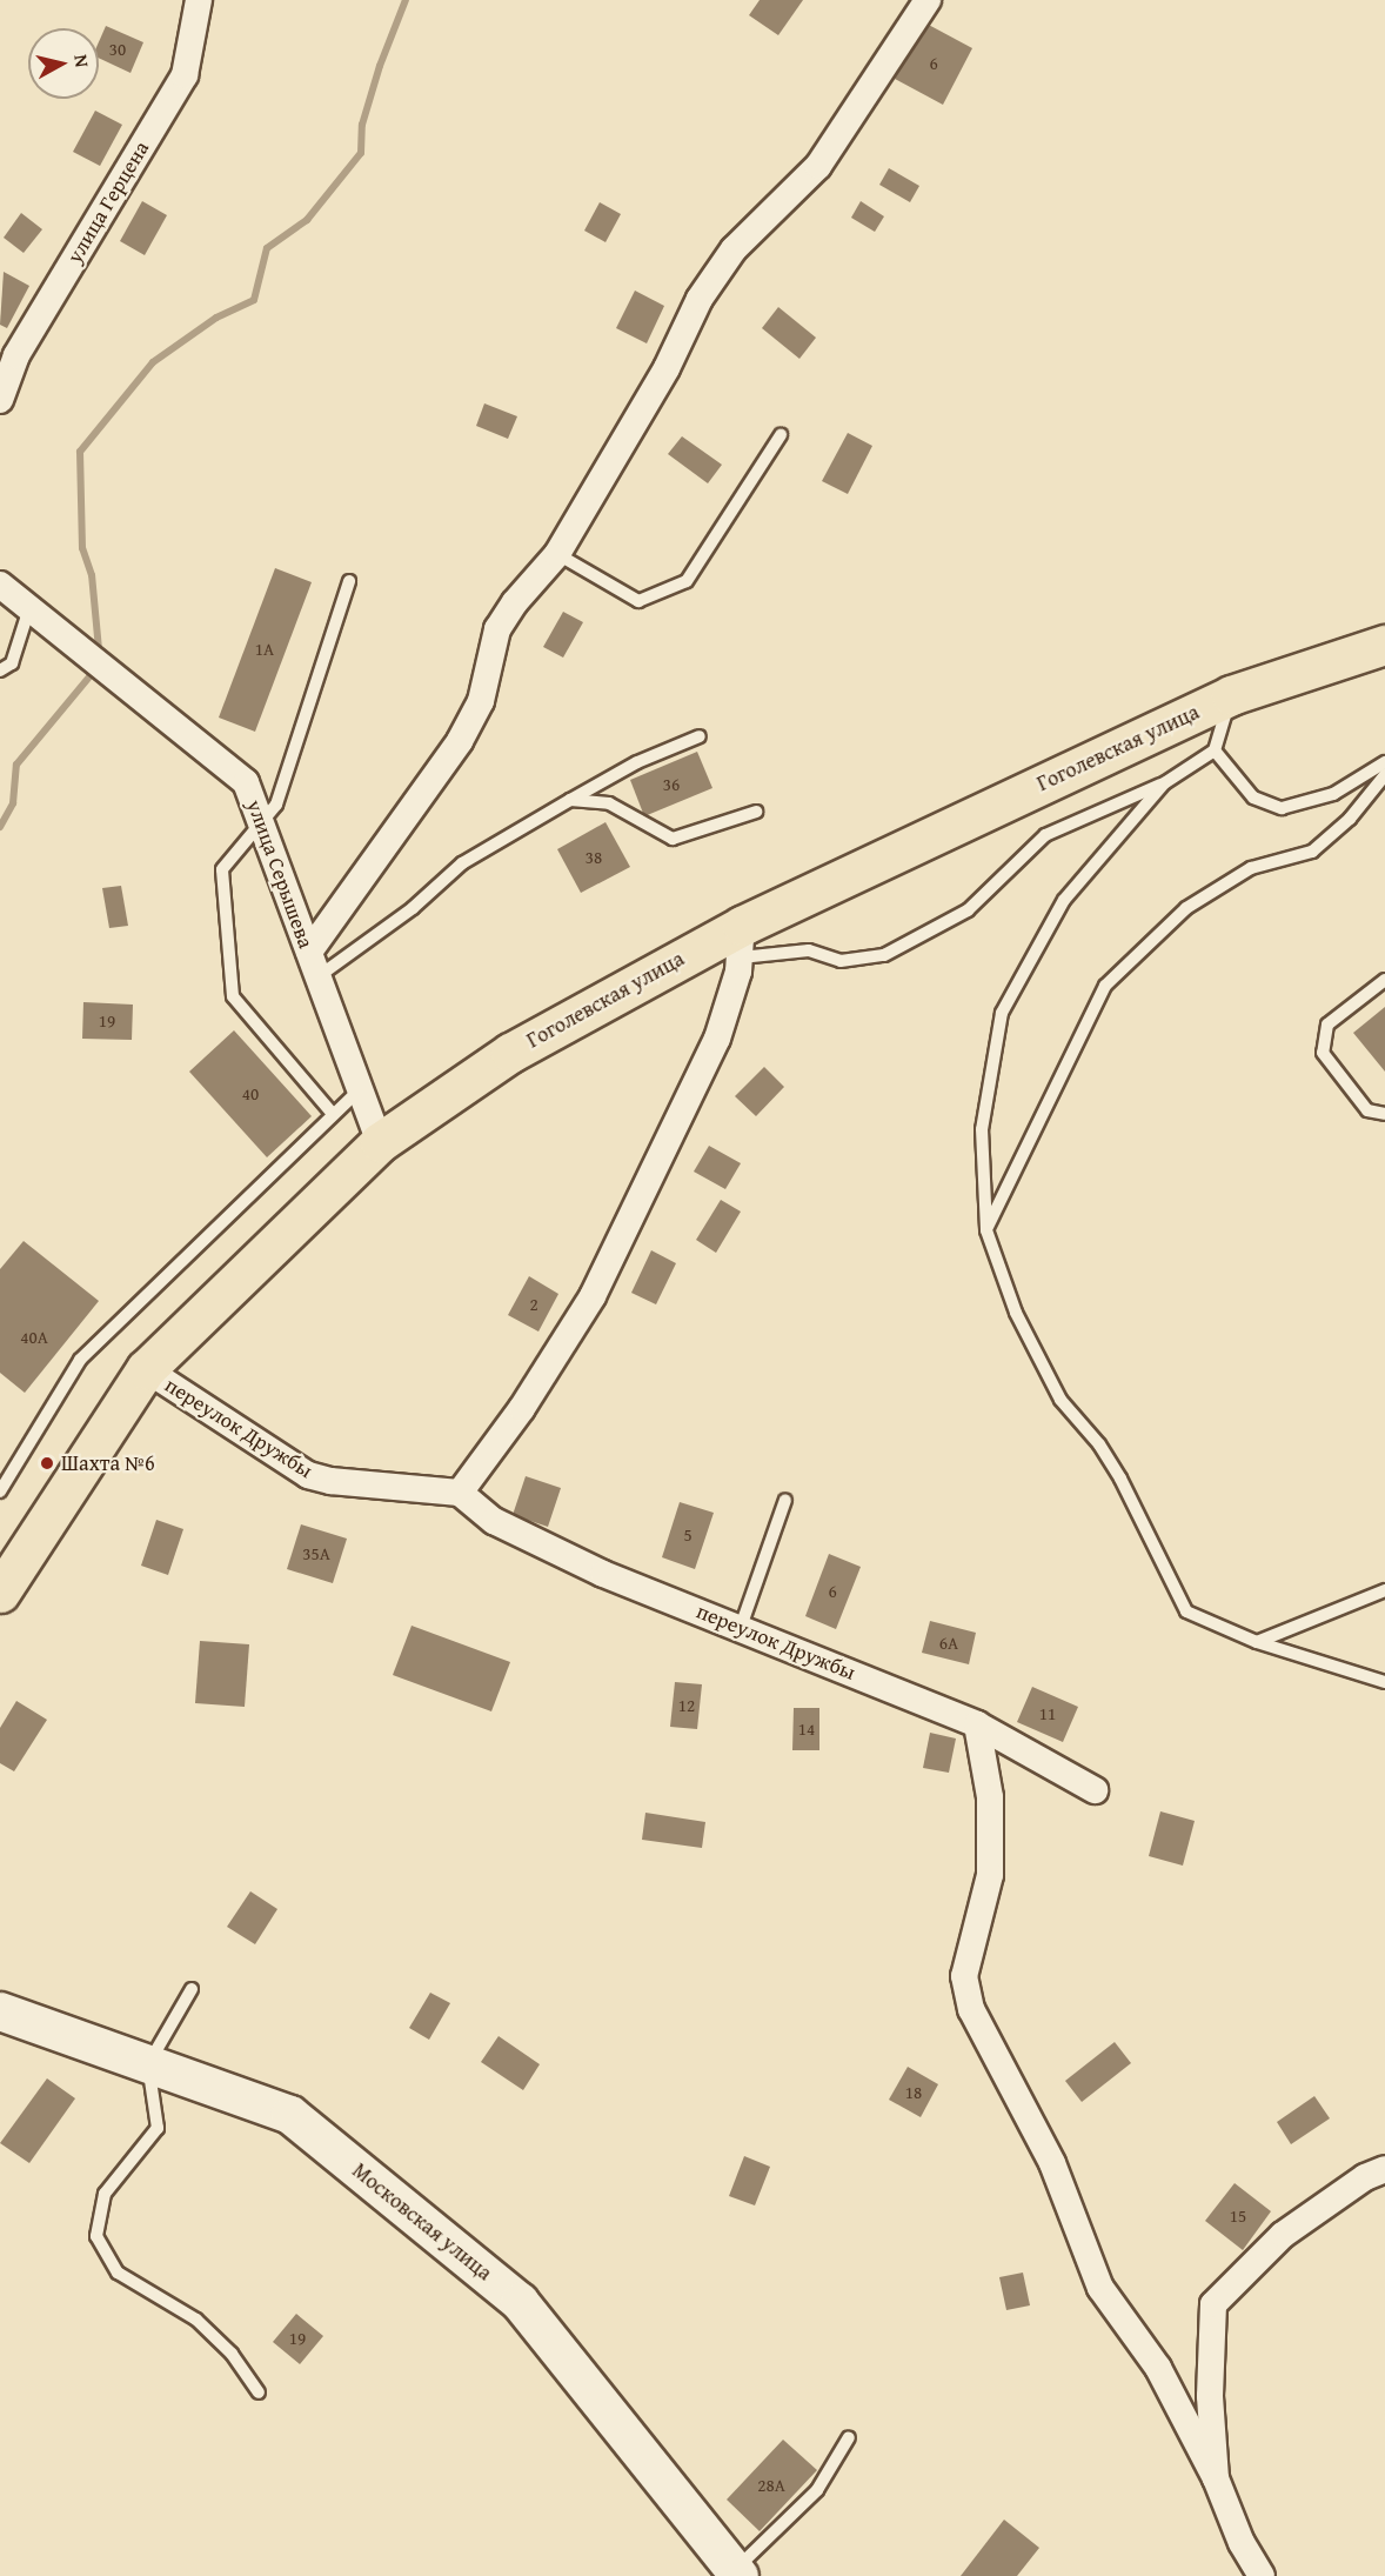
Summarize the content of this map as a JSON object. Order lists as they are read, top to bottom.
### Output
{
  "streets": {
    "main road": ["Гоголевская улица"],
    "street": [
      "улица Герцена",
      "улица Серышева",
      "переулок Дружбы",
      "Московская улица"
    ]
  },
  "crossings": [
    ["Гоголевская улица", "улица Серышева"],
    ["Гоголевская улица", "переулок Дружбы"]
  ],
  "places": ["Шахта №6"],
  "house_numbers": [
    "30",
    "6",
    "1А",
    "36",
    "38",
    "19",
    "40",
    "2",
    "40А",
    "5",
    "35А",
    "6",
    "6А",
    "12",
    "11",
    "14",
    "18",
    "15",
    "19",
    "28А"
  ],
  "north": "right"
}
